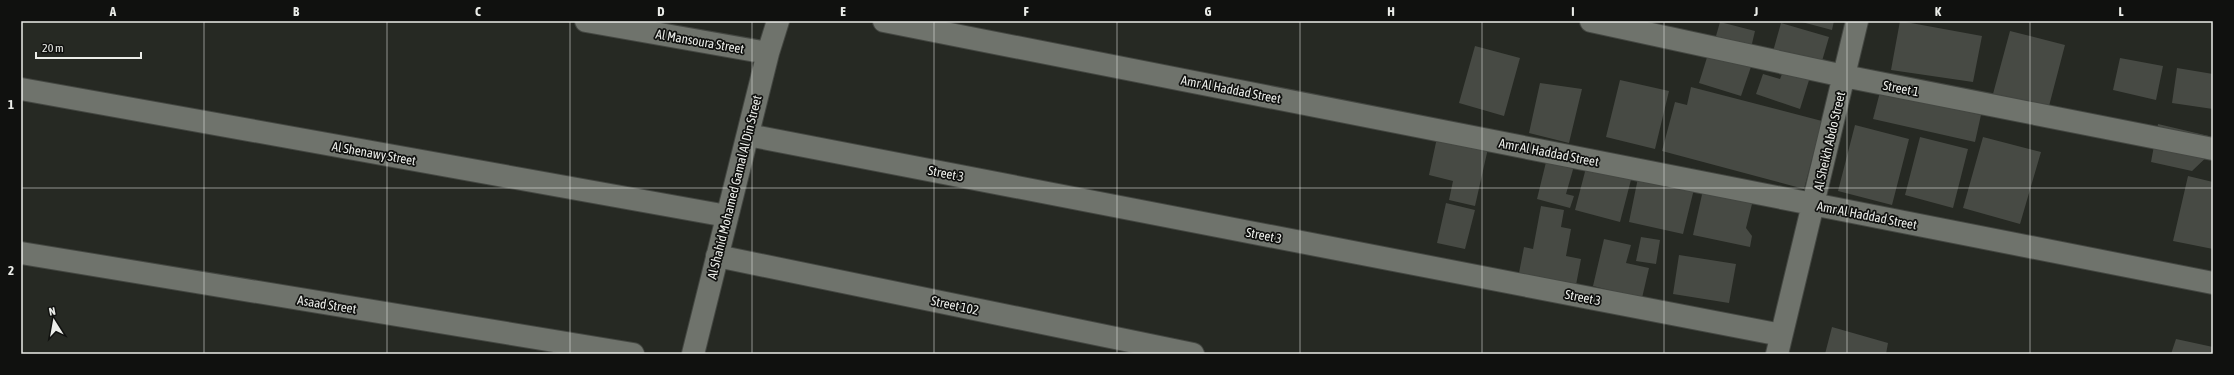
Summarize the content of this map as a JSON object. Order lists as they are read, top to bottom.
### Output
{
  "streets": {
    "street": [
      "Al Mansoura Street",
      "Street 1",
      "Amr Al Haddad Street",
      "Al Sheikh Abdo Street",
      "Al Shenawy Street",
      "Street 3",
      "Al Shahid Mohamed Gamal Al Din Street",
      "Asaad Street",
      "Street 102"
    ]
  },
  "crossings": [
    ["Al Mansoura Street", "Al Shahid Mohamed Gamal Al Din Street"],
    ["Street 1", "Al Sheikh Abdo Street"],
    ["Amr Al Haddad Street", "Al Sheikh Abdo Street"],
    ["Al Sheikh Abdo Street", "Street 3"],
    ["Al Shenawy Street", "Al Shahid Mohamed Gamal Al Din Street"],
    ["Street 3", "Al Shahid Mohamed Gamal Al Din Street"],
    ["Al Shahid Mohamed Gamal Al Din Street", "Street 102"]
  ],
  "scale_bar": "20 m",
  "north": "top",
  "grid": {
    "columns": [
      "A",
      "B",
      "C",
      "D",
      "E",
      "F",
      "G",
      "H",
      "I",
      "J",
      "K",
      "L"
    ],
    "rows": ["1", "2"]
  }
}
